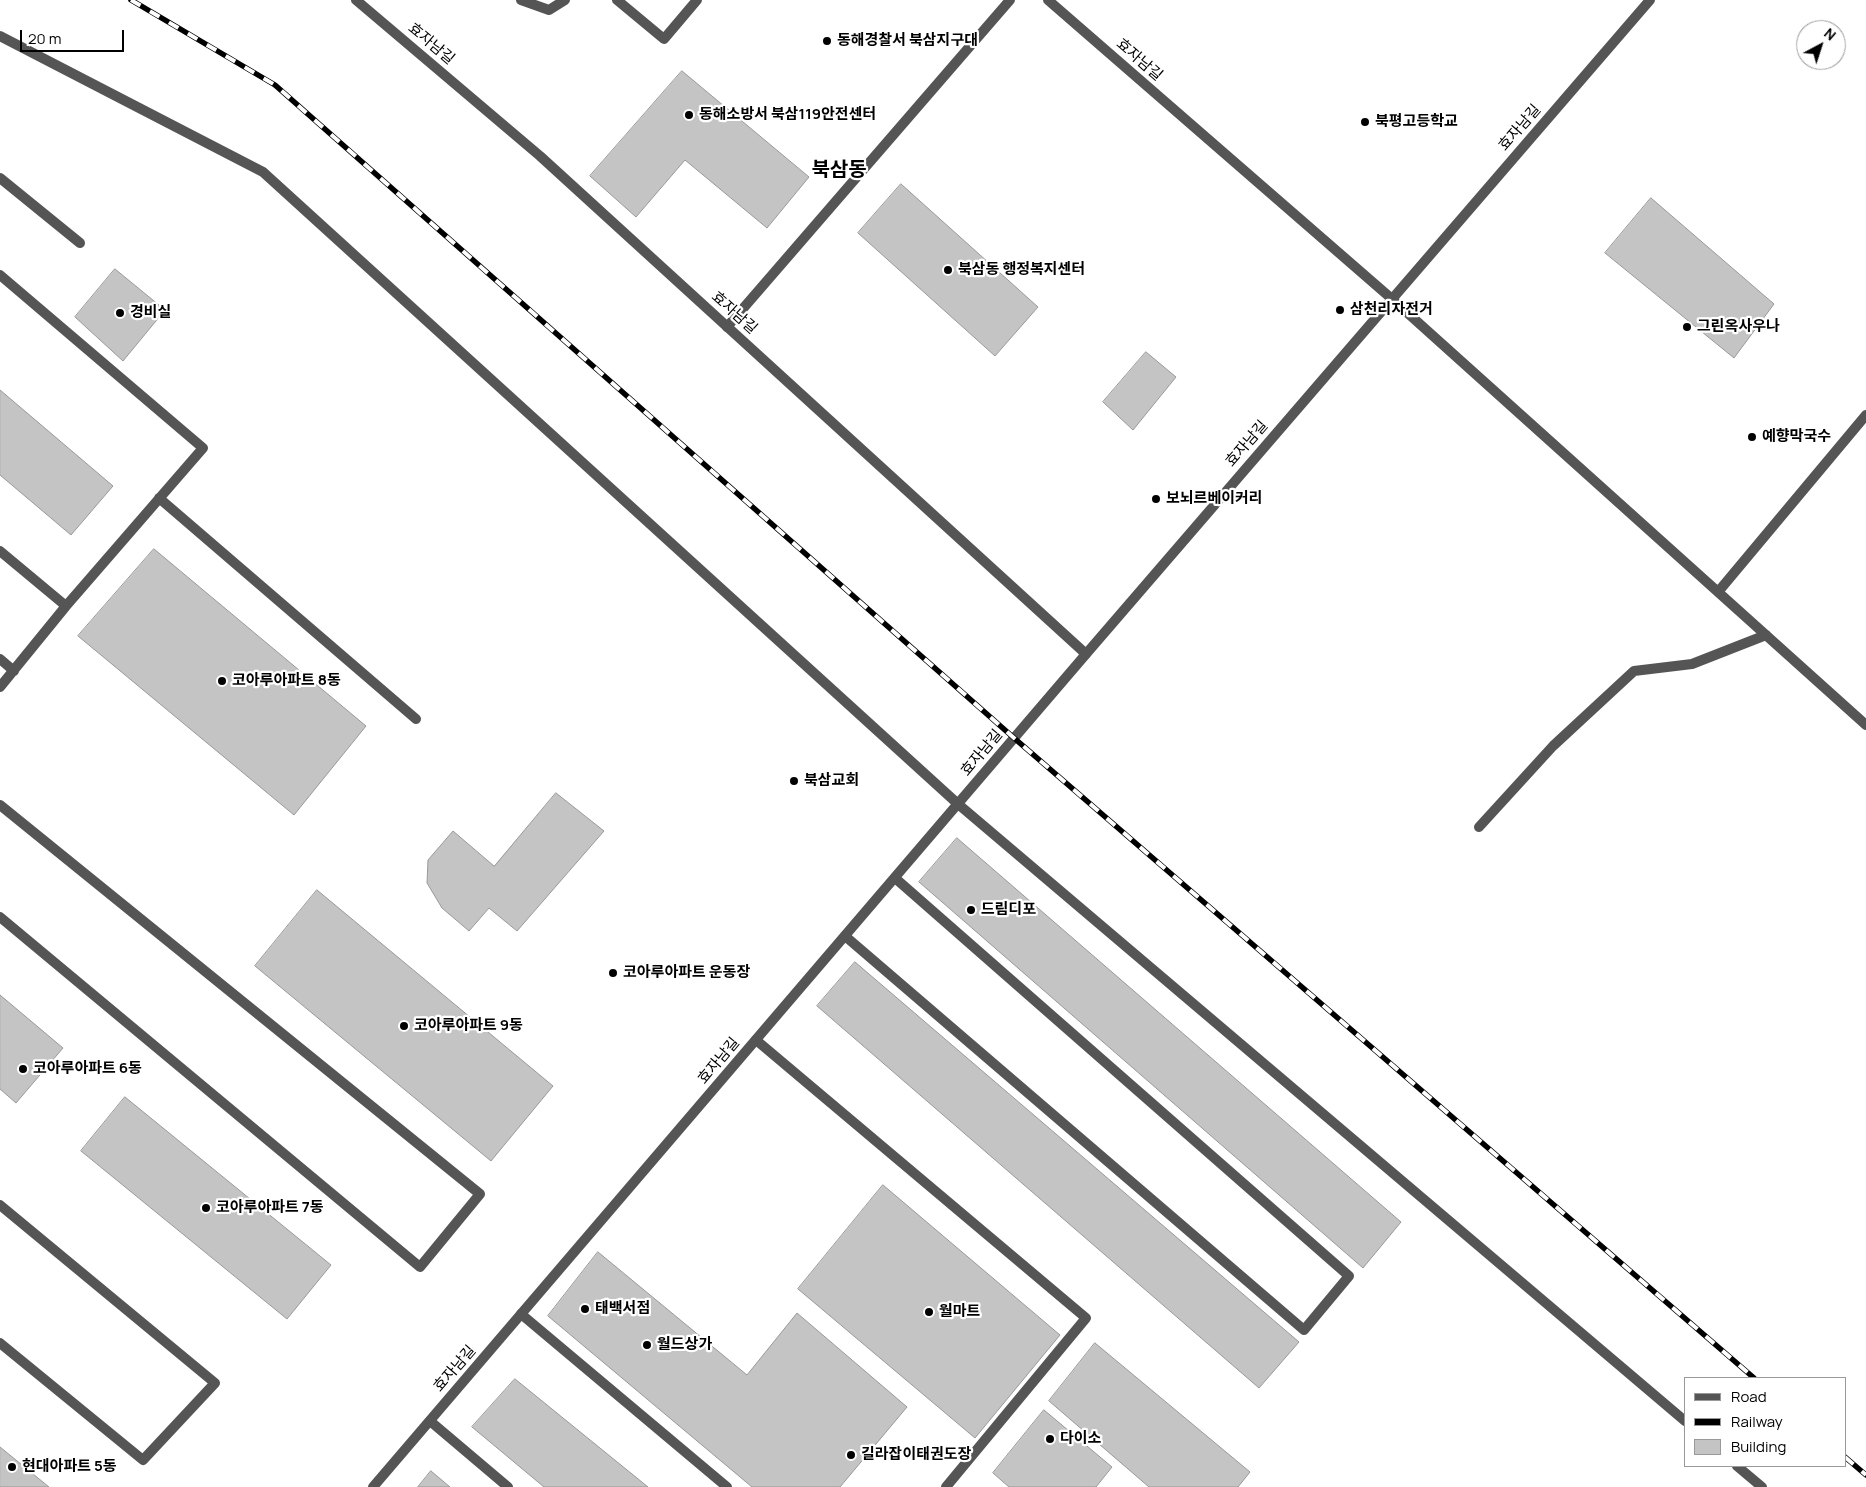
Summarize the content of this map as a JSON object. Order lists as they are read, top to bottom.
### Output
{
  "streets": {
    "street": ["효자남길"]
  },
  "districts": ["북삼동"],
  "places": [
    "동해경찰서 북삼지구대",
    "동해소방서 북삼119안전센터",
    "북평고등학교",
    "북삼동 행정복지센터",
    "삼천리자전거",
    "경비실",
    "그린옥사우나",
    "예향막국수",
    "보뇌르베이커리",
    "코아루아파트 8동",
    "북삼교회",
    "드림디포",
    "코아루아파트 운동장",
    "코아루아파트 9동",
    "코아루아파트 6동",
    "코아루아파트 7동",
    "태백서점",
    "월마트",
    "월드상가",
    "다이소",
    "길라잡이태권도장",
    "현대아파트 5동"
  ],
  "legend": ["Road", "Railway", "Building"],
  "scale_bar": "20 m",
  "north": "top right"
}
